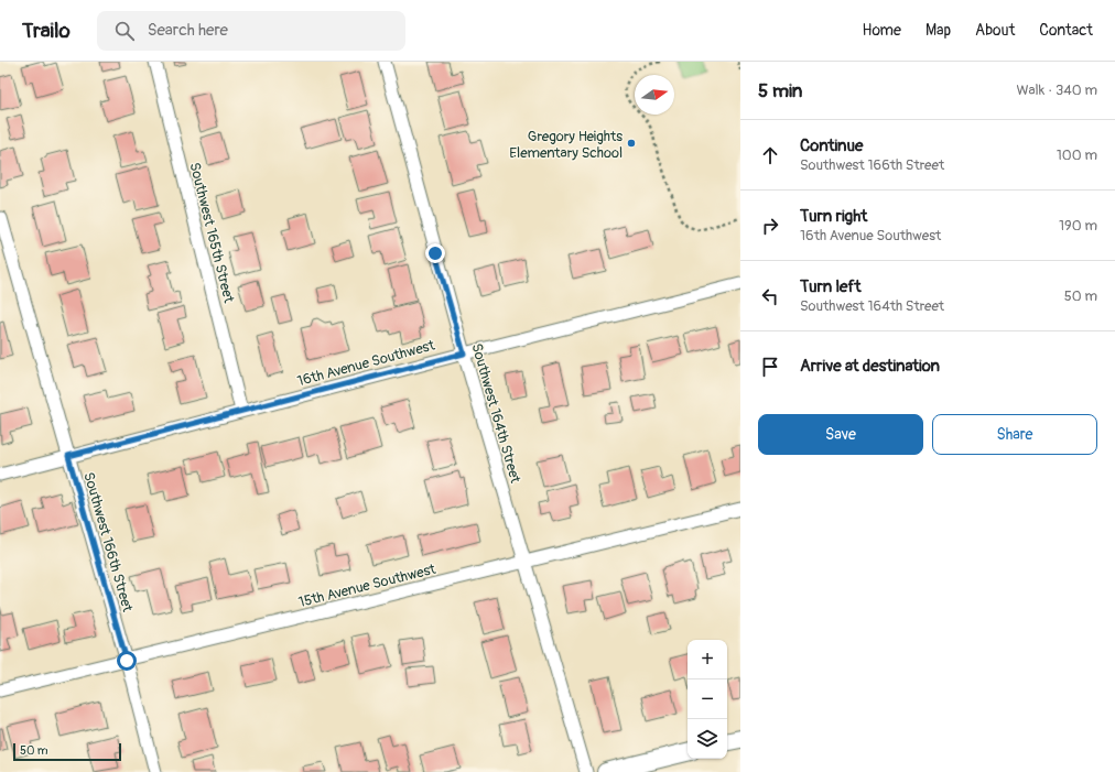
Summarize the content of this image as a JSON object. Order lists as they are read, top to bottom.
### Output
{
  "streets": {
    "street": [
      "Southwest 165th Street",
      "16th Avenue Southwest",
      "Southwest 164th Street",
      "Southwest 166th Street",
      "15th Avenue Southwest"
    ]
  },
  "crossings": [
    ["Southwest 165th Street", "16th Avenue Southwest"],
    ["16th Avenue Southwest", "Southwest 164th Street"],
    ["16th Avenue Southwest", "Southwest 166th Street"],
    ["Southwest 164th Street", "15th Avenue Southwest"],
    ["Southwest 166th Street", "15th Avenue Southwest"]
  ],
  "places": ["Gregory Heights Elementary School"],
  "scale_bar": "50 m",
  "north": "right",
  "page": {
    "header": "Trailo",
    "search": "Search here",
    "nav": [
      "Home",
      "Map",
      "About",
      "Contact"
    ],
    "heading": ["5 min", "Walk · 340 m"],
    "list": [
      ["Continue", "Southwest 166th Street", "100 m"],
      ["Turn right", "16th Avenue Southwest", "190 m"],
      ["Turn left", "Southwest 164th Street", "50 m"],
      "Arrive at destination"
    ],
    "buttons": ["Save", "Share"],
    "map_buttons": ["+", "−"],
    "scale": "50 m"
  }
}
